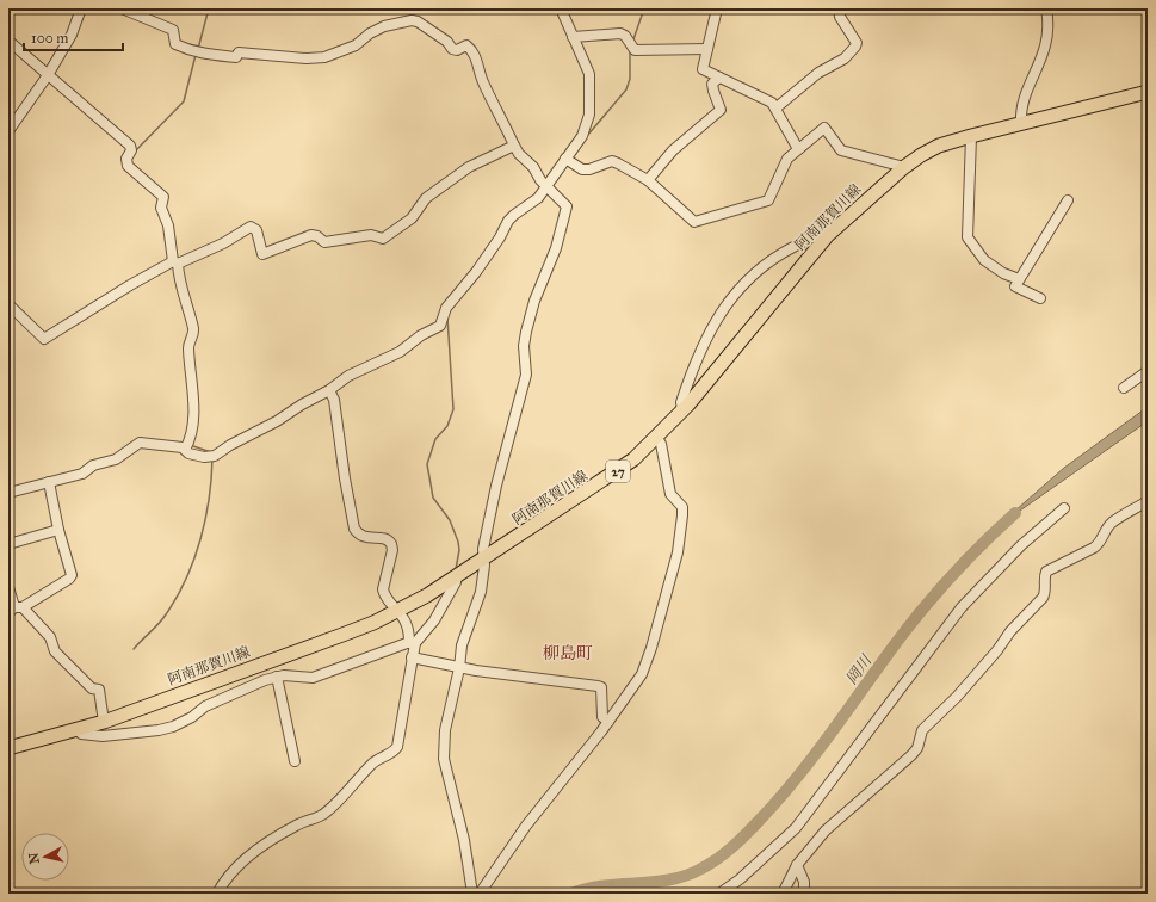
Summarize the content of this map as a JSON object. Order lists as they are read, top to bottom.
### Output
{
  "streets": {
    "main road": ["阿南那賀川線", "27"]
  },
  "districts": ["柳島町"],
  "water": ["岡川"],
  "scale_bar": "100 m",
  "north": "left"
}
